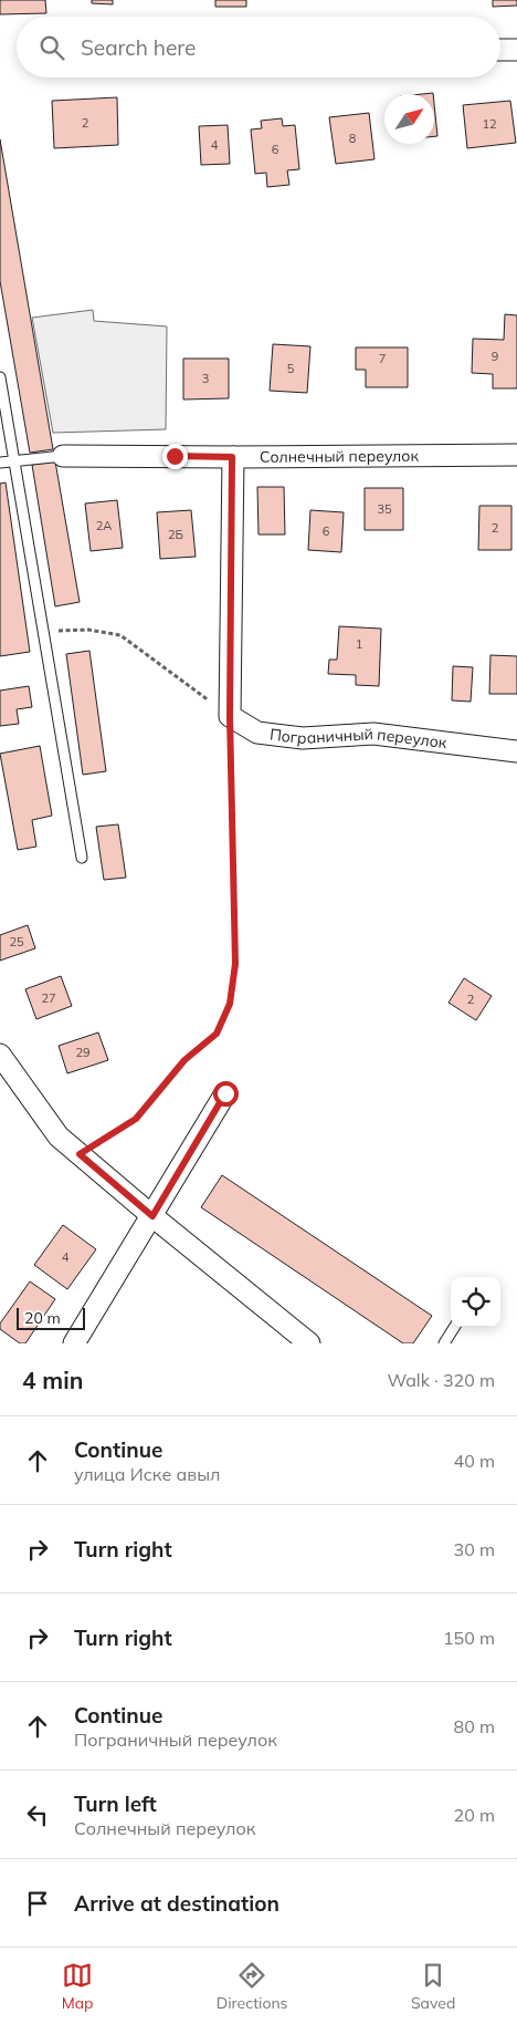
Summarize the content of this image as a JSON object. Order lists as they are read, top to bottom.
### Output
{
  "streets": {
    "street": ["Солнечный переулок", "Пограничный переулок"]
  },
  "house_numbers": [
    "2",
    "12",
    "8",
    "4",
    "6",
    "9",
    "7",
    "5",
    "3",
    "35",
    "2А",
    "2",
    "6",
    "2Б",
    "1",
    "25",
    "27",
    "2",
    "29",
    "4"
  ],
  "scale_bar": "20 m",
  "north": "top right",
  "page": {
    "search": "Search here",
    "scale": "20 m",
    "heading": ["4 min", "Walk · 320 m"],
    "list": [
      ["Continue", "улица Иске авыл", "40 m"],
      ["Turn right", "30 m"],
      ["Turn right", "150 m"],
      ["Continue", "Пограничный переулок", "80 m"],
      ["Turn left", "Солнечный переулок", "20 m"],
      "Arrive at destination"
    ],
    "nav": ["Map", "Directions", "Saved"]
  }
}
